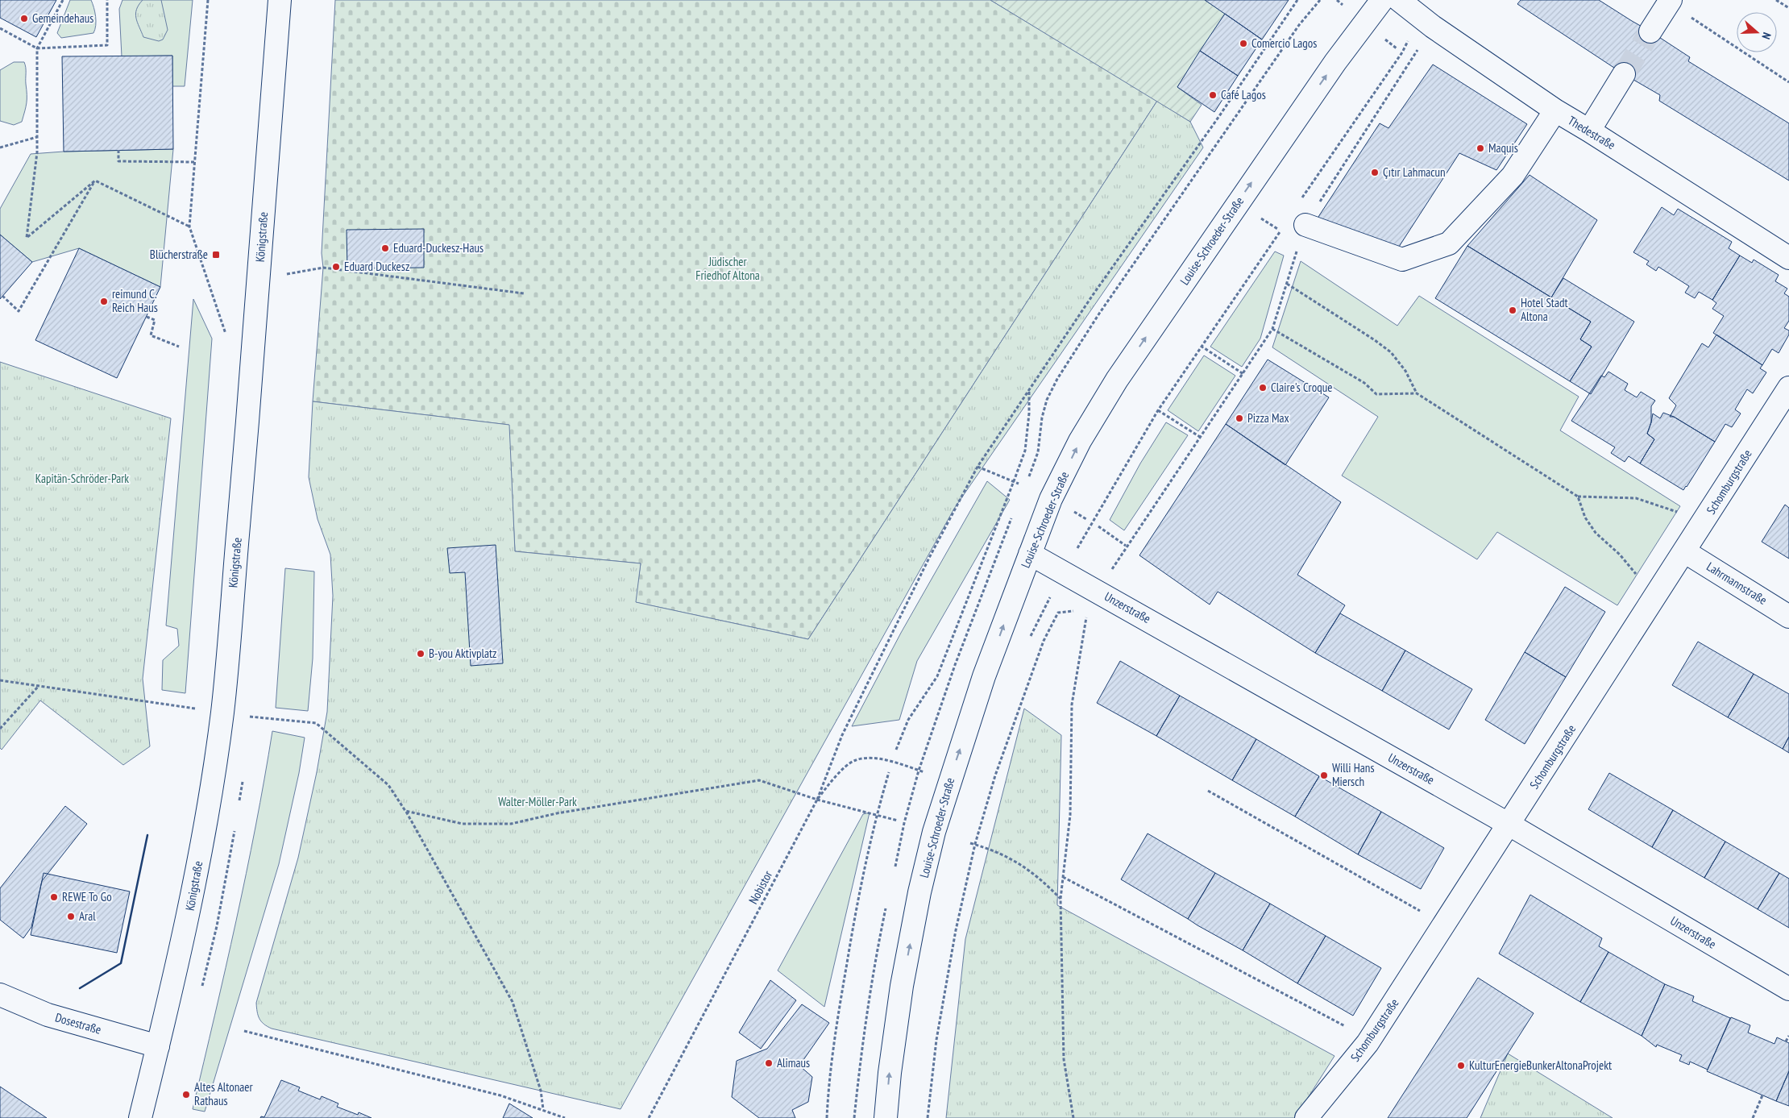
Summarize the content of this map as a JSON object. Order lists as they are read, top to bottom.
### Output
{
  "streets": {
    "street": [
      "Thedestraße",
      "Königstraße",
      "Louise-Schroeder-Straße",
      "Schomburgstraße",
      "Lahrmannstraße",
      "Unzerstraße",
      "Dosestraße"
    ],
    "path": ["Nobistor"]
  },
  "crossings": [
    ["Königstraße", "Dosestraße"],
    ["Louise-Schroeder-Straße", "Unzerstraße"],
    ["Louise-Schroeder-Straße", "Nobistor"],
    ["Schomburgstraße", "Lahrmannstraße"],
    ["Schomburgstraße", "Unzerstraße"]
  ],
  "one_way": ["Louise-Schroeder-Straße"],
  "parks": ["Jüdischer Friedhof Altona", "Kapitän-Schröder-Park", "Walter-Möller-Park"],
  "places": {
    "other": [
      "Gemeindehaus",
      "Comercio Lagos",
      "Café Lagos",
      "Maquis",
      "Çıtır Lahmacun",
      "Eduard-Duckesz-Haus",
      "Eduard Duckesz",
      "reimund C. Reich Haus",
      "Hotel Stadt Altona",
      "Claire's Croque",
      "Pizza Max",
      "B-you Aktivplatz",
      "Willi Hans Miersch",
      "REWE To Go",
      "Aral",
      "Alimaus",
      "KulturEnergieBunkerAltonaProjekt",
      "Altes Altonaer Rathaus"
    ],
    "transit": ["Blücherstraße"]
  },
  "north": "right"
}
